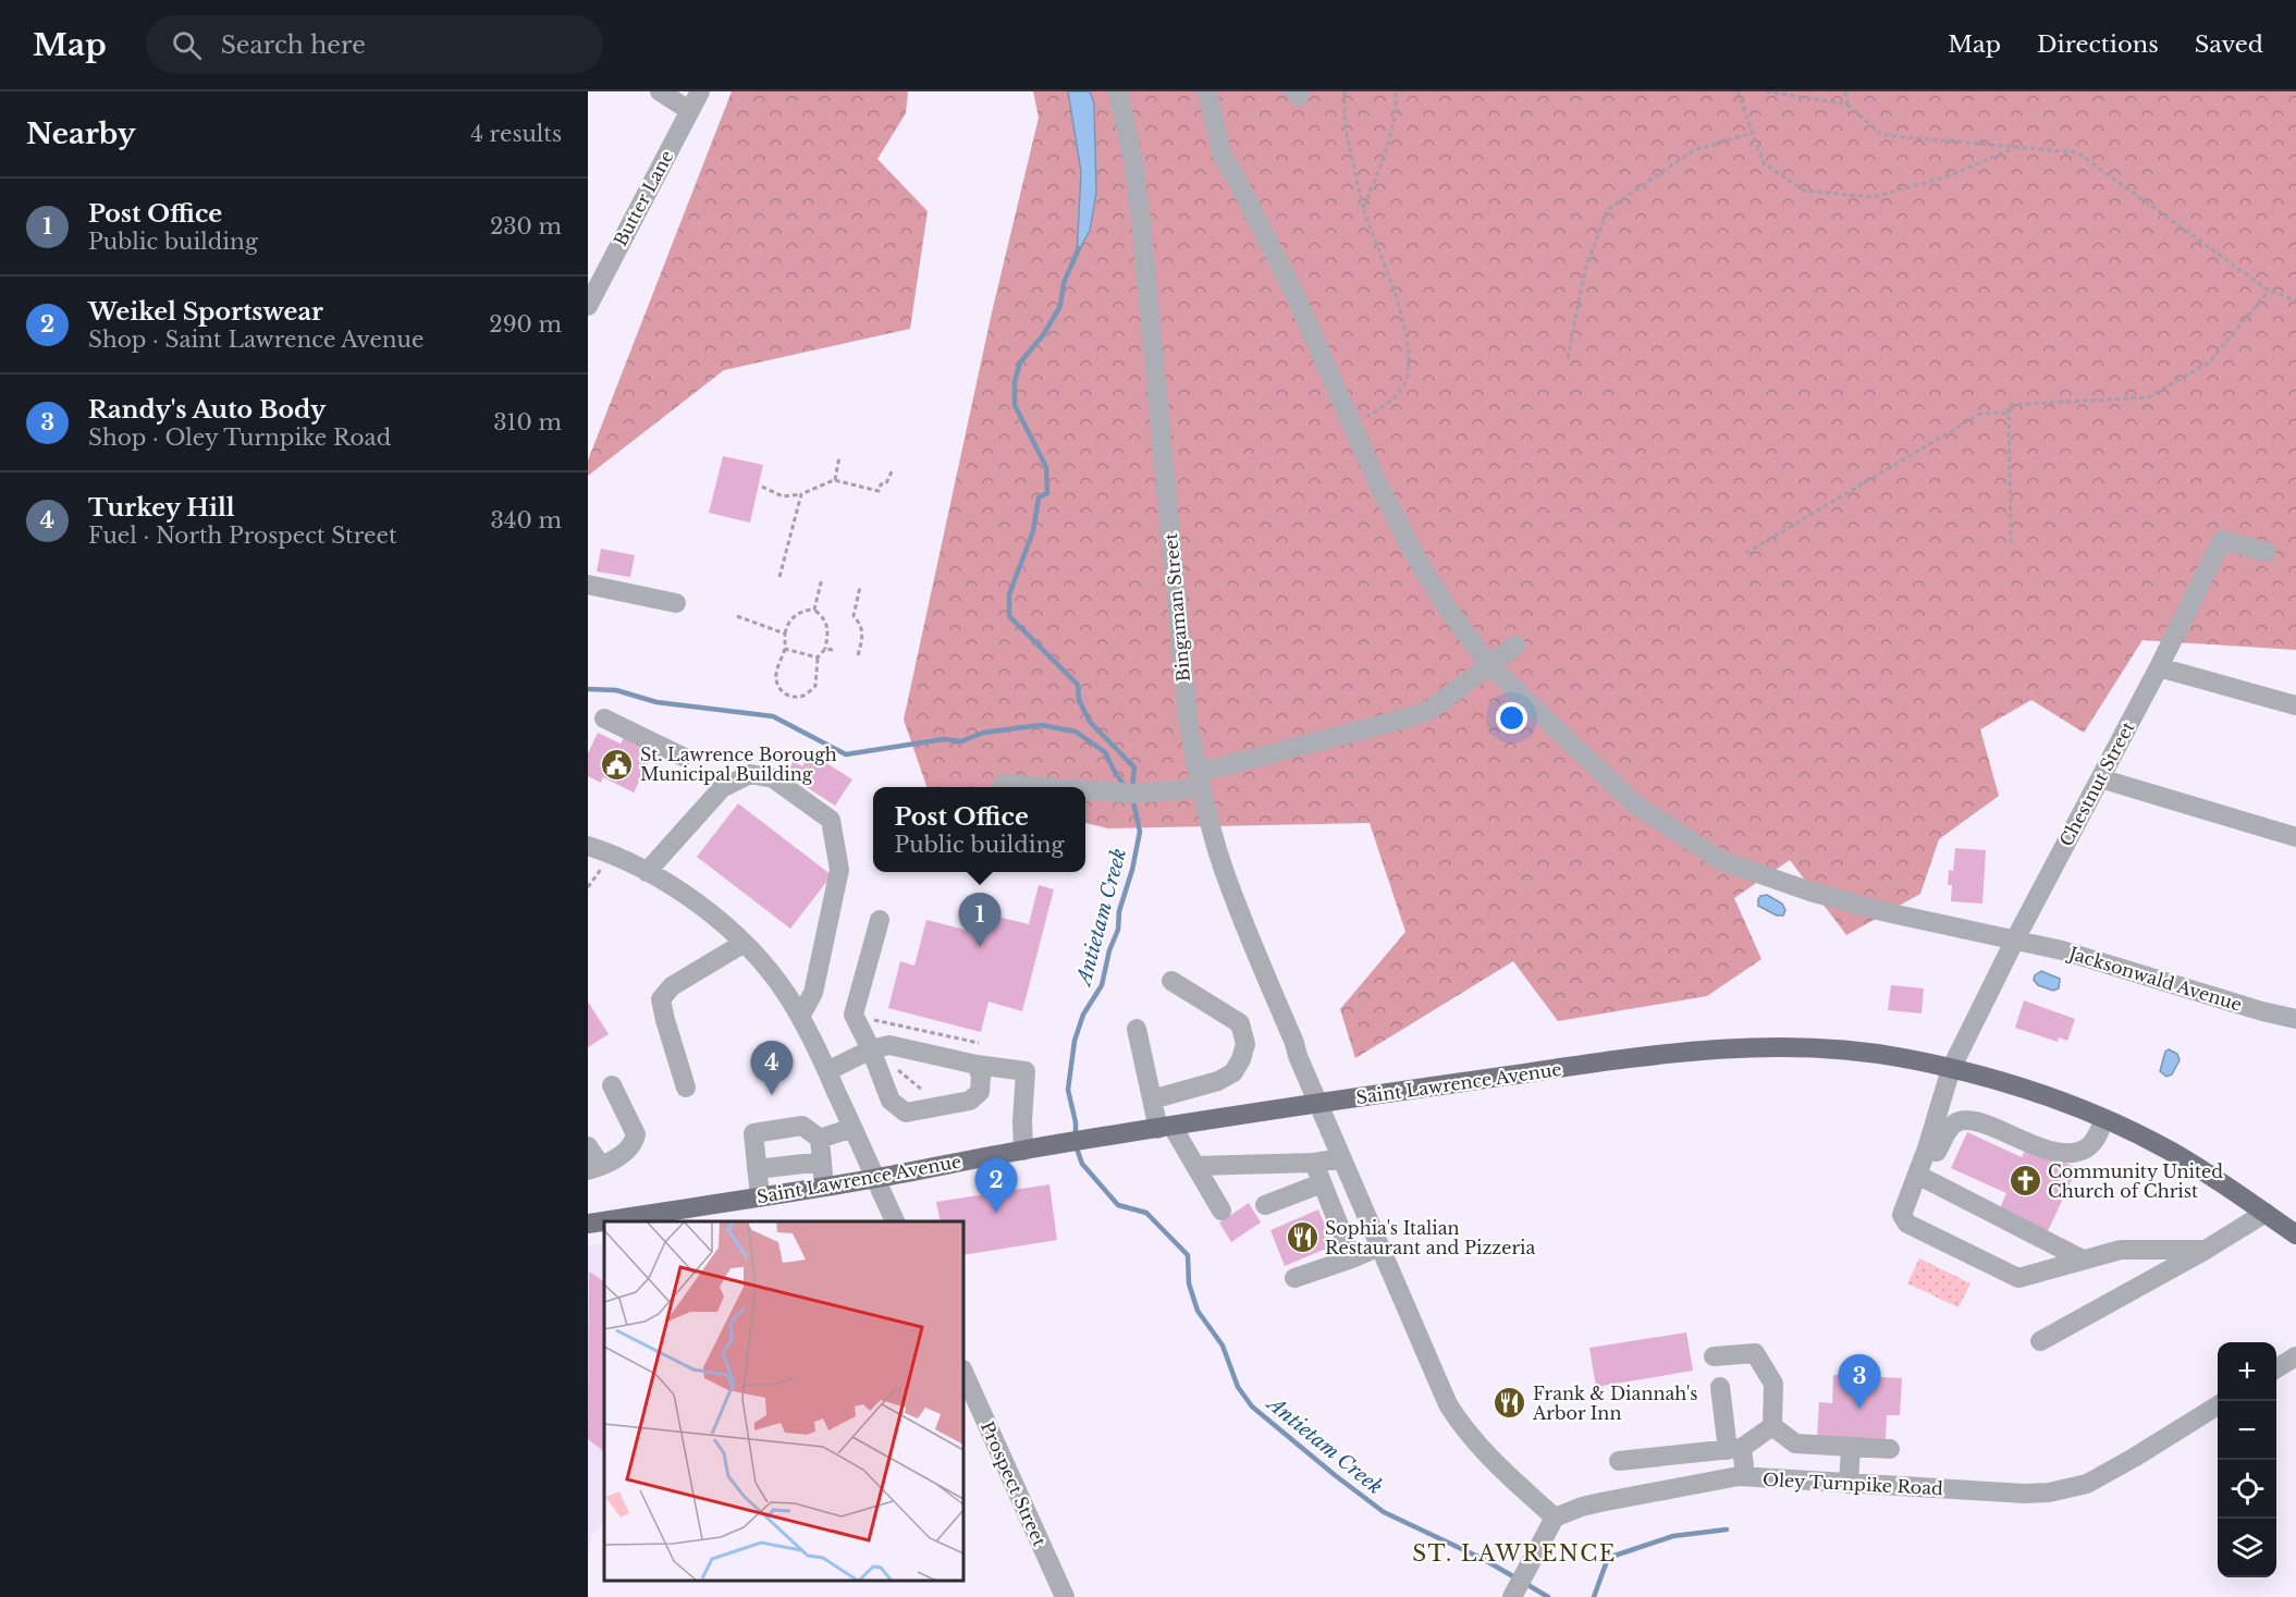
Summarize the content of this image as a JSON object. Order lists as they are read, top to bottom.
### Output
{
  "streets": {
    "main road": ["Saint Lawrence Avenue"],
    "street": [
      "Butter Lane",
      "Bingaman Street",
      "Chestnut Street",
      "Jacksonwald Avenue",
      "Prospect Street",
      "Oley Turnpike Road"
    ]
  },
  "crossings": [
    ["Bingaman Street", "Saint Lawrence Avenue"],
    ["Bingaman Street", "Oley Turnpike Road"],
    ["Chestnut Street", "Jacksonwald Avenue"],
    ["Chestnut Street", "Saint Lawrence Avenue"]
  ],
  "districts": ["ST. LAWRENCE"],
  "water": ["Antietam Creek"],
  "places": {
    "public building": ["St. Lawrence Borough Municipal Building"],
    "church": ["Community United Church of Christ"],
    "restaurant": ["Sophia's Italian Restaurant and Pizzeria", "Frank & Diannah's Arbor Inn"]
  },
  "page": {
    "header": "Map",
    "search": "Search here",
    "nav": ["Map", "Directions", "Saved"],
    "heading": ["Nearby", "4 results"],
    "list": [
      {
        "mark": "1",
        "name": "Post Office",
        "note": "Public building",
        "value": "230 m"
      },
      {
        "mark": "2",
        "name": "Weikel Sportswear",
        "note": "Shop · Saint Lawrence Avenue",
        "value": "290 m"
      },
      {
        "mark": "3",
        "name": "Randy's Auto Body",
        "note": "Shop · Oley Turnpike Road",
        "value": "310 m"
      },
      {
        "mark": "4",
        "name": "Turkey Hill",
        "note": "Fuel · North Prospect Street",
        "value": "340 m"
      }
    ],
    "popup": ["Post Office", "Public building"],
    "pins": [
      "1",
      "4",
      "2",
      "3"
    ],
    "map_buttons": ["+", "−"]
  }
}
